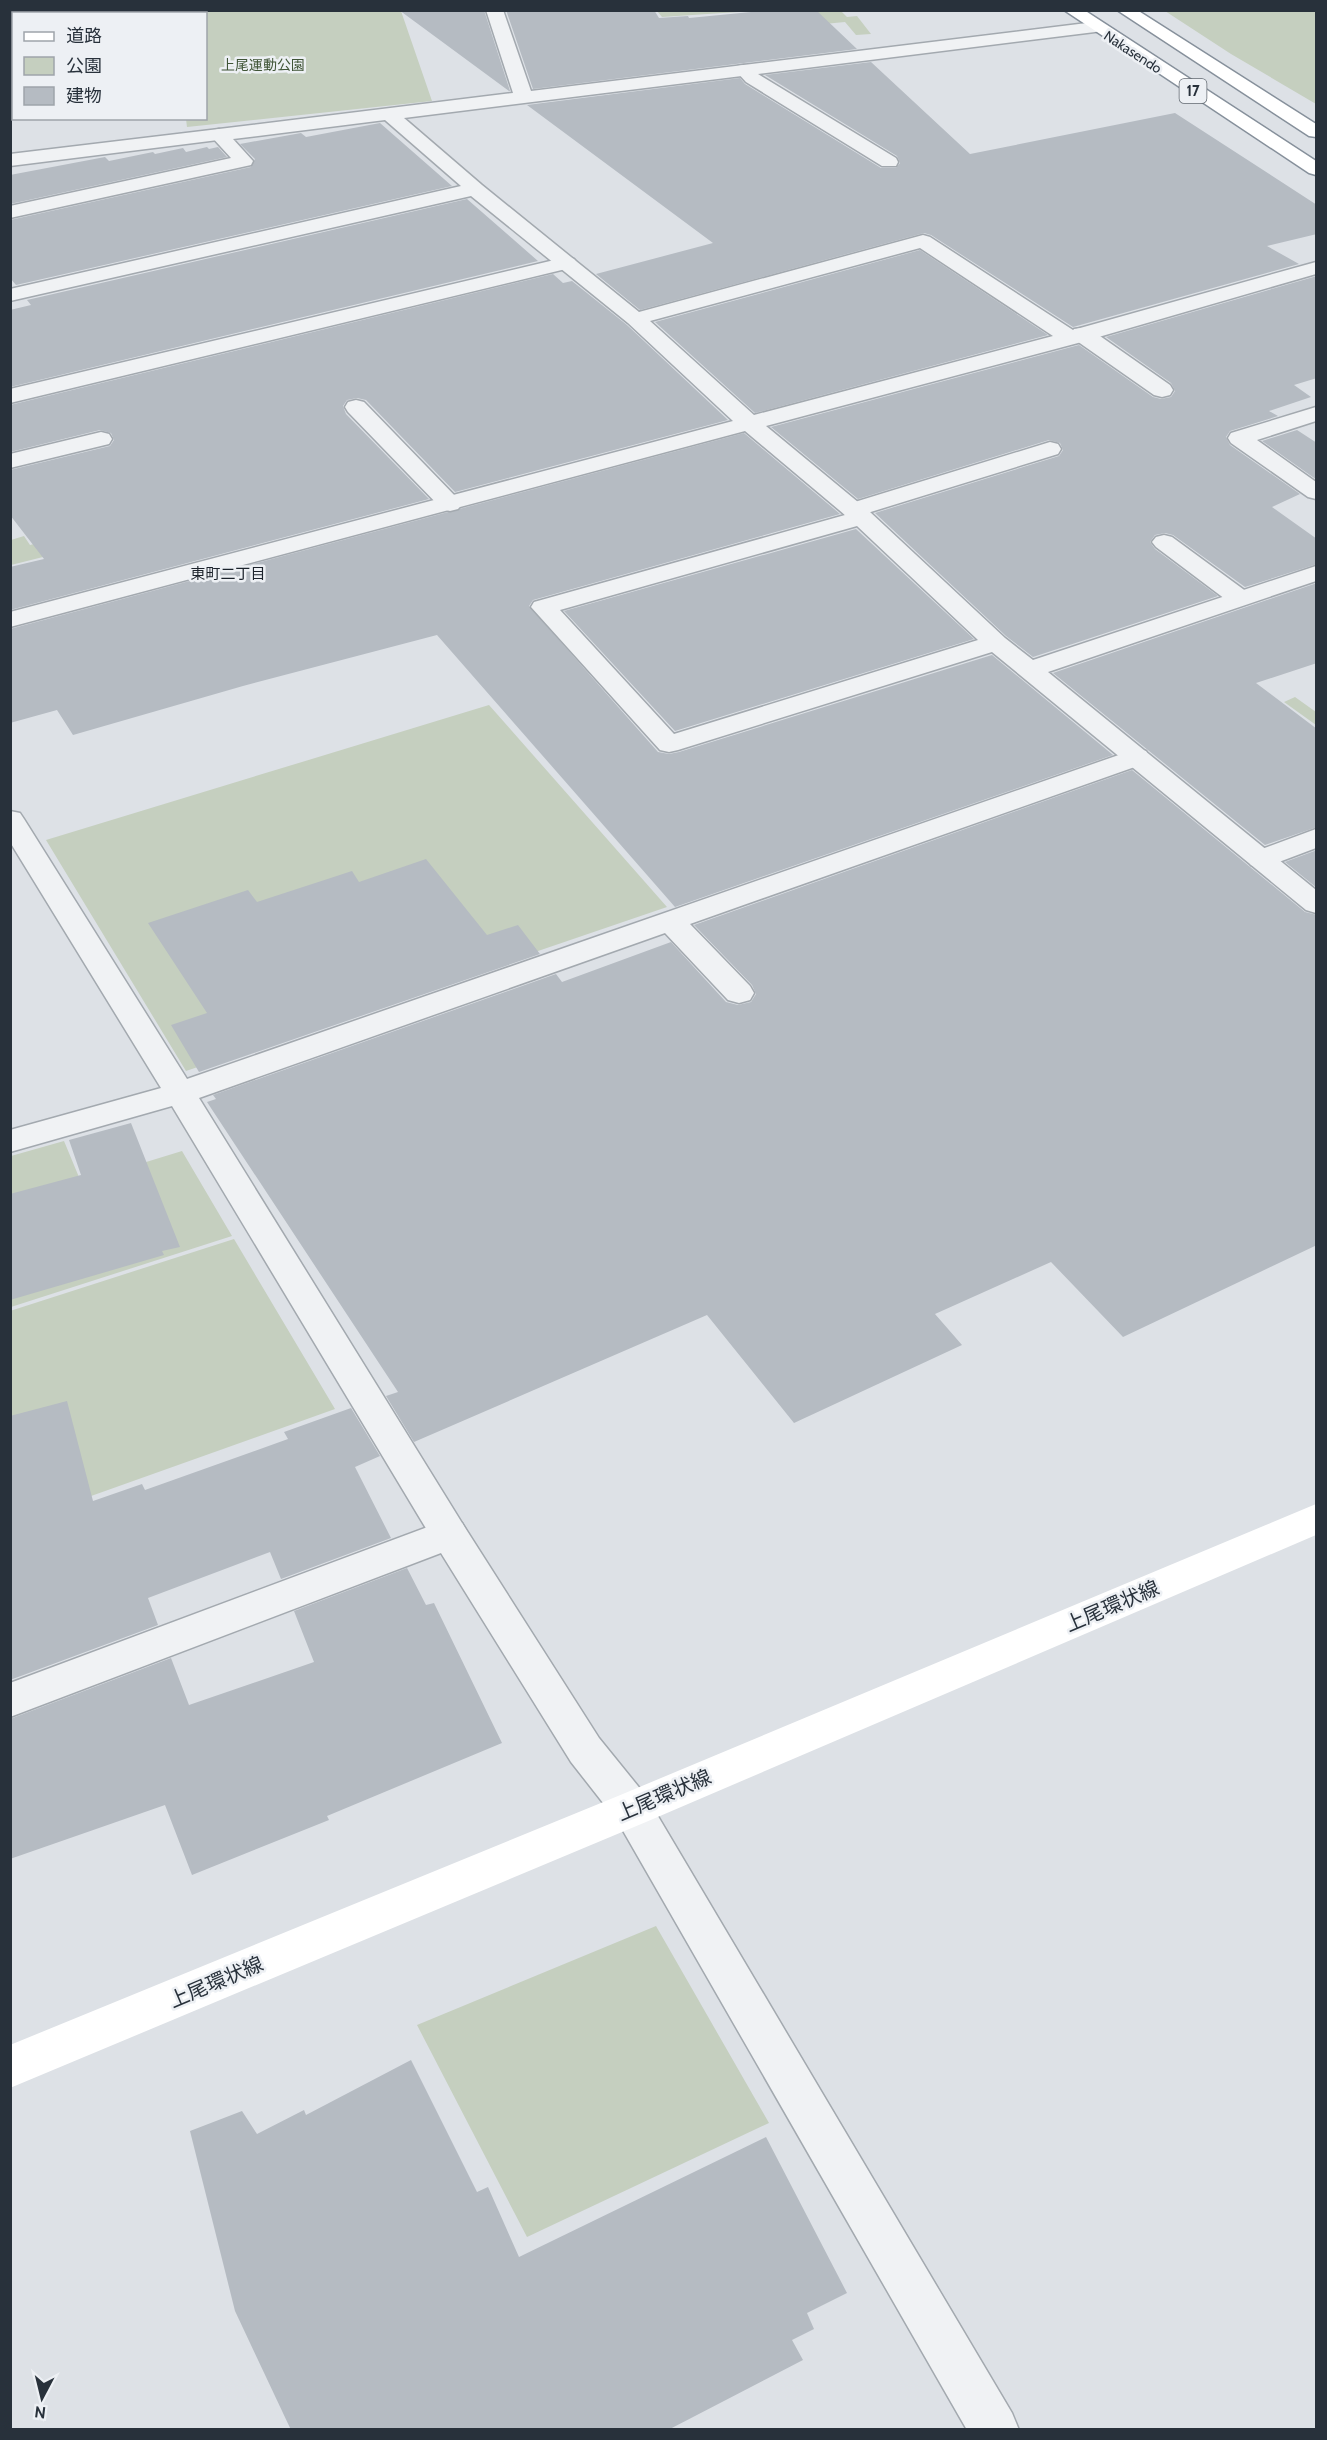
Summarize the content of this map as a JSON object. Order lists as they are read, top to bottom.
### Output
{
  "streets": {
    "main road": ["Nakasendo", "17", "上尾環状線"]
  },
  "districts": ["東町二丁目"],
  "parks": ["上尾運動公園"],
  "legend": ["道路", "公園", "建物"],
  "north": "bottom"
}
